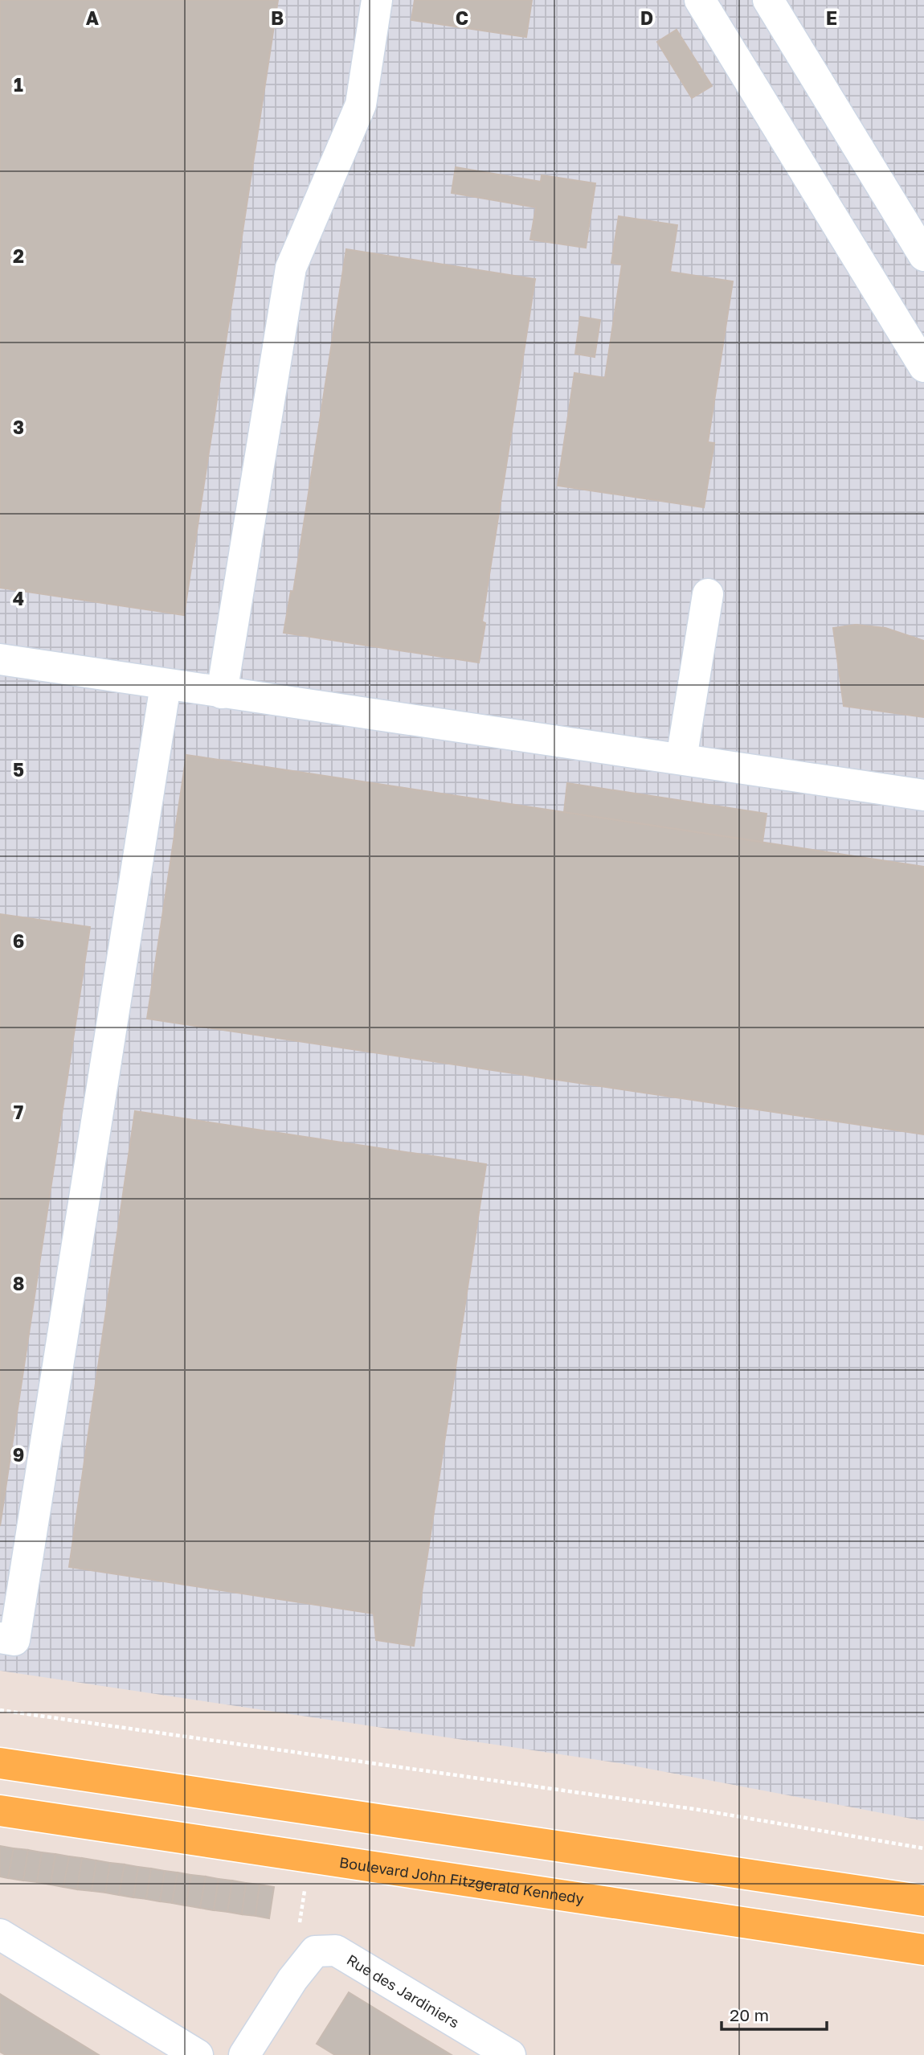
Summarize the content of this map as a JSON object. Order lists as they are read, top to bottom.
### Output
{
  "streets": {
    "main road": ["Boulevard John Fitzgerald Kennedy"],
    "street": ["Rue des Jardiniers"]
  },
  "scale_bar": "20 m",
  "grid": {
    "columns": [
      "A",
      "B",
      "C",
      "D",
      "E"
    ],
    "rows": [
      "1",
      "2",
      "3",
      "4",
      "5",
      "6",
      "7",
      "8",
      "9"
    ]
  }
}
